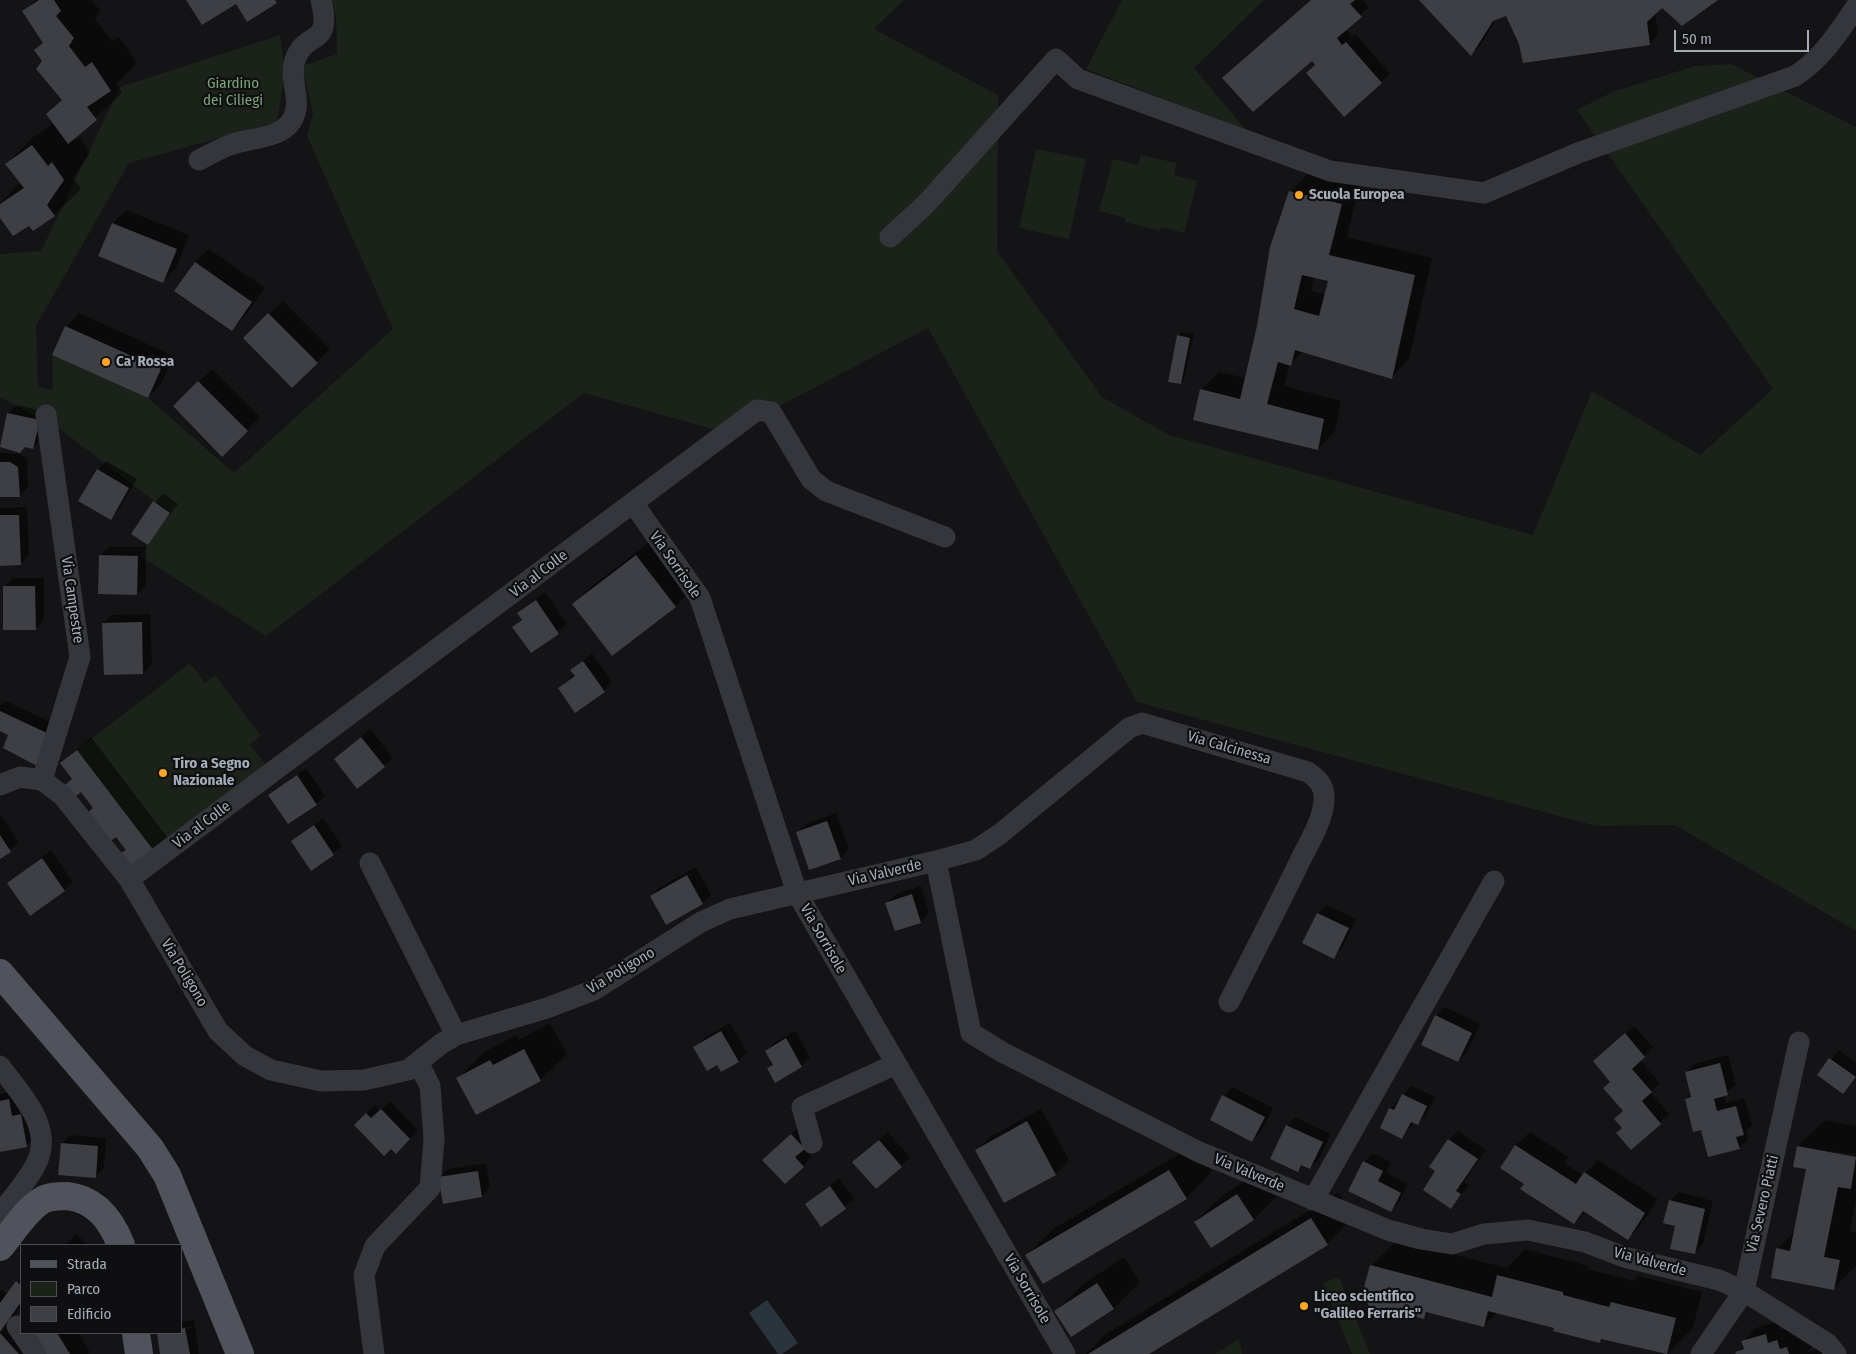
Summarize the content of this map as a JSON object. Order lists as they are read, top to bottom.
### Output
{
  "streets": {
    "street": [
      "Via Sorrisole",
      "Via al Colle",
      "Via Campestre",
      "Via Calcinessa",
      "Via Valverde",
      "Via Poligono",
      "Via Severo Piatti"
    ]
  },
  "crossings": [
    ["Via Sorrisole", "Via al Colle"],
    ["Via Sorrisole", "Via Valverde"],
    ["Via Sorrisole", "Via Poligono"],
    ["Via al Colle", "Via Poligono"],
    ["Via Campestre", "Via Poligono"],
    ["Via Calcinessa", "Via Valverde"],
    ["Via Valverde", "Via Poligono"],
    ["Via Valverde", "Via Severo Piatti"]
  ],
  "parks": ["Giardino dei Ciliegi"],
  "places": [
    "Scuola Europea",
    "Ca' Rossa",
    "Tiro a Segno Nazionale",
    "Liceo scientifico \"Galileo Ferraris\""
  ],
  "legend": ["Strada", "Parco", "Edificio"],
  "scale_bar": "50 m"
}
